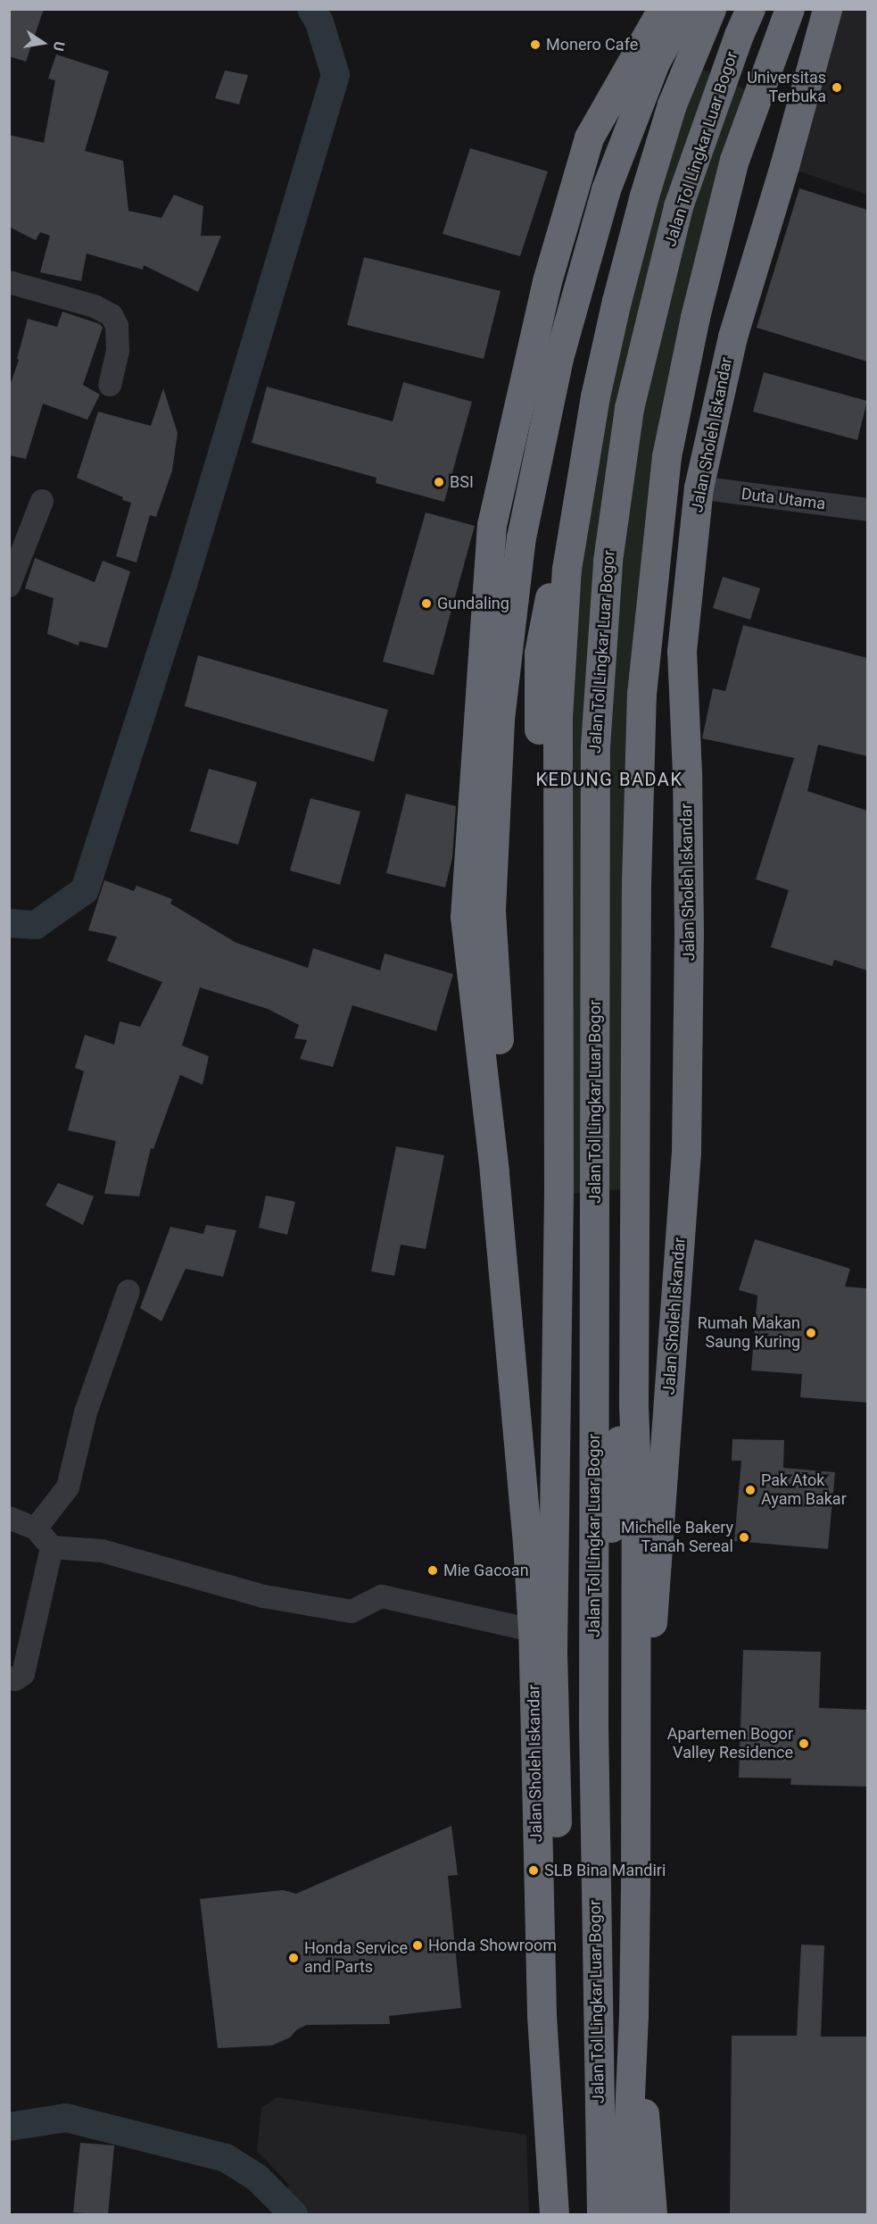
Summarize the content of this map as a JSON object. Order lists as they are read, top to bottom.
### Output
{
  "streets": {
    "highway": ["Jalan Tol Lingkar Luar Bogor", "Jalan Sholeh Iskandar"],
    "street": ["Duta Utama"]
  },
  "crossings": [
    ["Jalan Sholeh Iskandar", "Duta Utama"]
  ],
  "districts": ["KEDUNG BADAK"],
  "places": [
    "Monero Cafe",
    "Universitas Terbuka",
    "BSI",
    "Gundaling",
    "Rumah Makan Saung Kuring",
    "Pak Atok Ayam Bakar",
    "Michelle Bakery Tanah Sereal",
    "Mie Gacoan",
    "Apartemen Bogor Valley Residence",
    "SLB Bina Mandiri",
    "Honda Showroom",
    "Honda Service and Parts"
  ],
  "north": "right"
}
